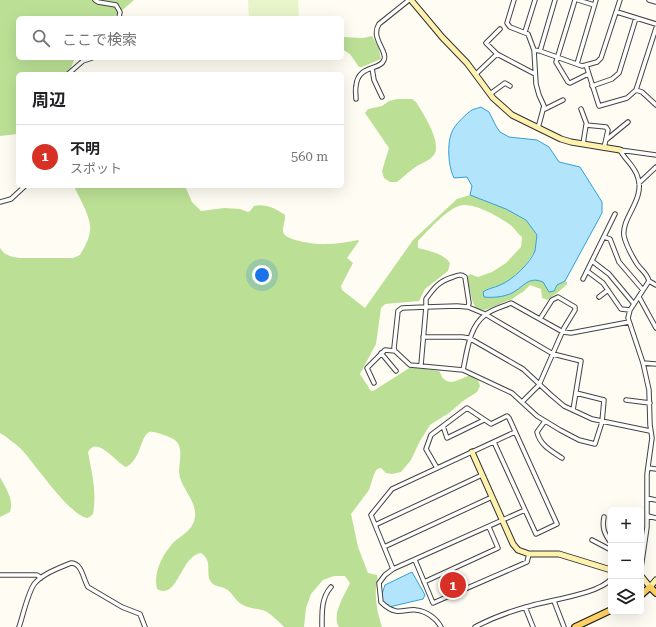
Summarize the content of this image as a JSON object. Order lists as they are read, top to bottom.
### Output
{
  "page": {
    "search": "ここで検索",
    "heading": "周辺",
    "list": [
      {
        "mark": "1",
        "name": "不明",
        "note": "スポット",
        "value": "560 m"
      }
    ],
    "map_buttons": ["+", "−"],
    "pins": "1"
  }
}
